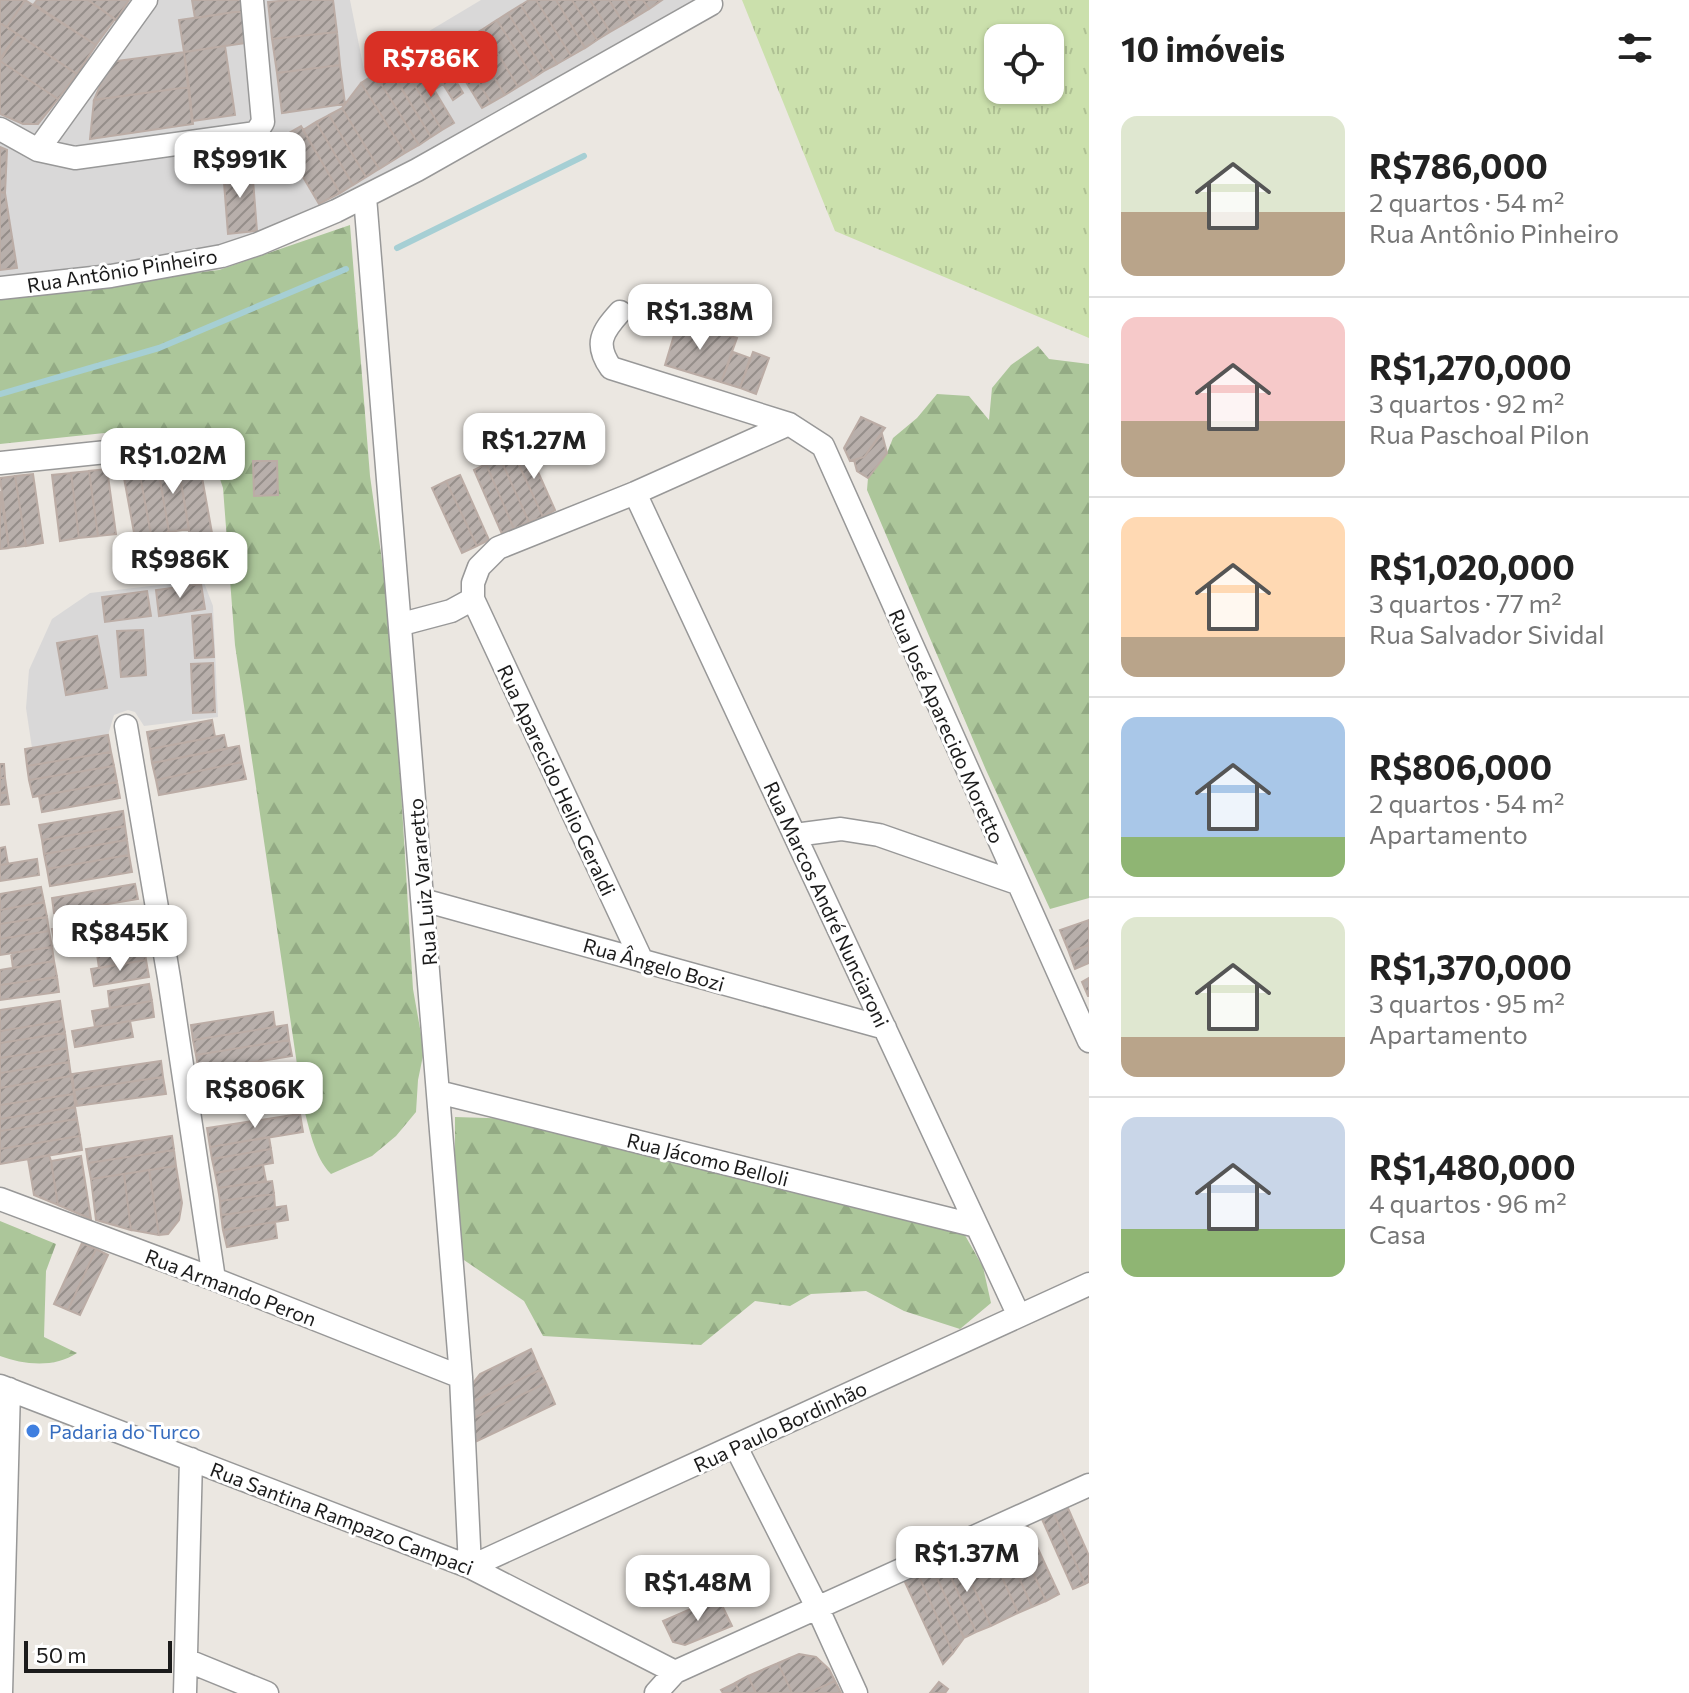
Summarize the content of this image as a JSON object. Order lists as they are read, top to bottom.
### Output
{
  "streets": {
    "street": [
      "Rua Antônio Pinheiro",
      "Rua José Aparecido Moretto",
      "Rua Aparecido Helio Geraldi",
      "Rua Luiz Vararetto",
      "Rua Marcos André Nunciaroni",
      "Rua Ângelo Bozi",
      "Rua Jácomo Belloli",
      "Rua Armando Peron",
      "Rua Paulo Bordinhão",
      "Rua Santina Rampazo Campaci"
    ]
  },
  "crossings": [
    ["Rua Antônio Pinheiro", "Rua Luiz Vararetto"],
    ["Rua Aparecido Helio Geraldi", "Rua Ângelo Bozi"],
    ["Rua Luiz Vararetto", "Rua Ângelo Bozi"],
    ["Rua Luiz Vararetto", "Rua Jácomo Belloli"],
    ["Rua Luiz Vararetto", "Rua Armando Peron"],
    ["Rua Luiz Vararetto", "Rua Paulo Bordinhão"],
    ["Rua Luiz Vararetto", "Rua Santina Rampazo Campaci"],
    ["Rua Marcos André Nunciaroni", "Rua Ângelo Bozi"],
    ["Rua Marcos André Nunciaroni", "Rua Jácomo Belloli"],
    ["Rua Marcos André Nunciaroni", "Rua Paulo Bordinhão"],
    ["Rua Paulo Bordinhão", "Rua Santina Rampazo Campaci"]
  ],
  "places": ["Padaria do Turco"],
  "scale_bar": "50 m",
  "page": {
    "heading": "10 imóveis",
    "price": [
      "R$786K",
      "R$991K",
      "R$1.38M",
      "R$1.27M",
      "R$1.02M",
      "R$986K",
      "R$845K",
      "R$806K",
      "R$1.37M",
      "R$1.48M"
    ],
    "list": [
      {
        "name": "R$786,000",
        "note": "2 quartos · 54 m² · Rua Antônio Pinheiro"
      },
      {
        "name": "R$1,270,000",
        "note": "3 quartos · 92 m² · Rua Paschoal Pilon"
      },
      {
        "name": "R$1,020,000",
        "note": "3 quartos · 77 m² · Rua Salvador Sividal"
      },
      {
        "name": "R$806,000",
        "note": "2 quartos · 54 m² · Apartamento"
      },
      {
        "name": "R$1,370,000",
        "note": "3 quartos · 95 m² · Apartamento"
      },
      {
        "name": "R$1,480,000",
        "note": "4 quartos · 96 m² · Casa"
      }
    ],
    "scale": "50 m"
  }
}
